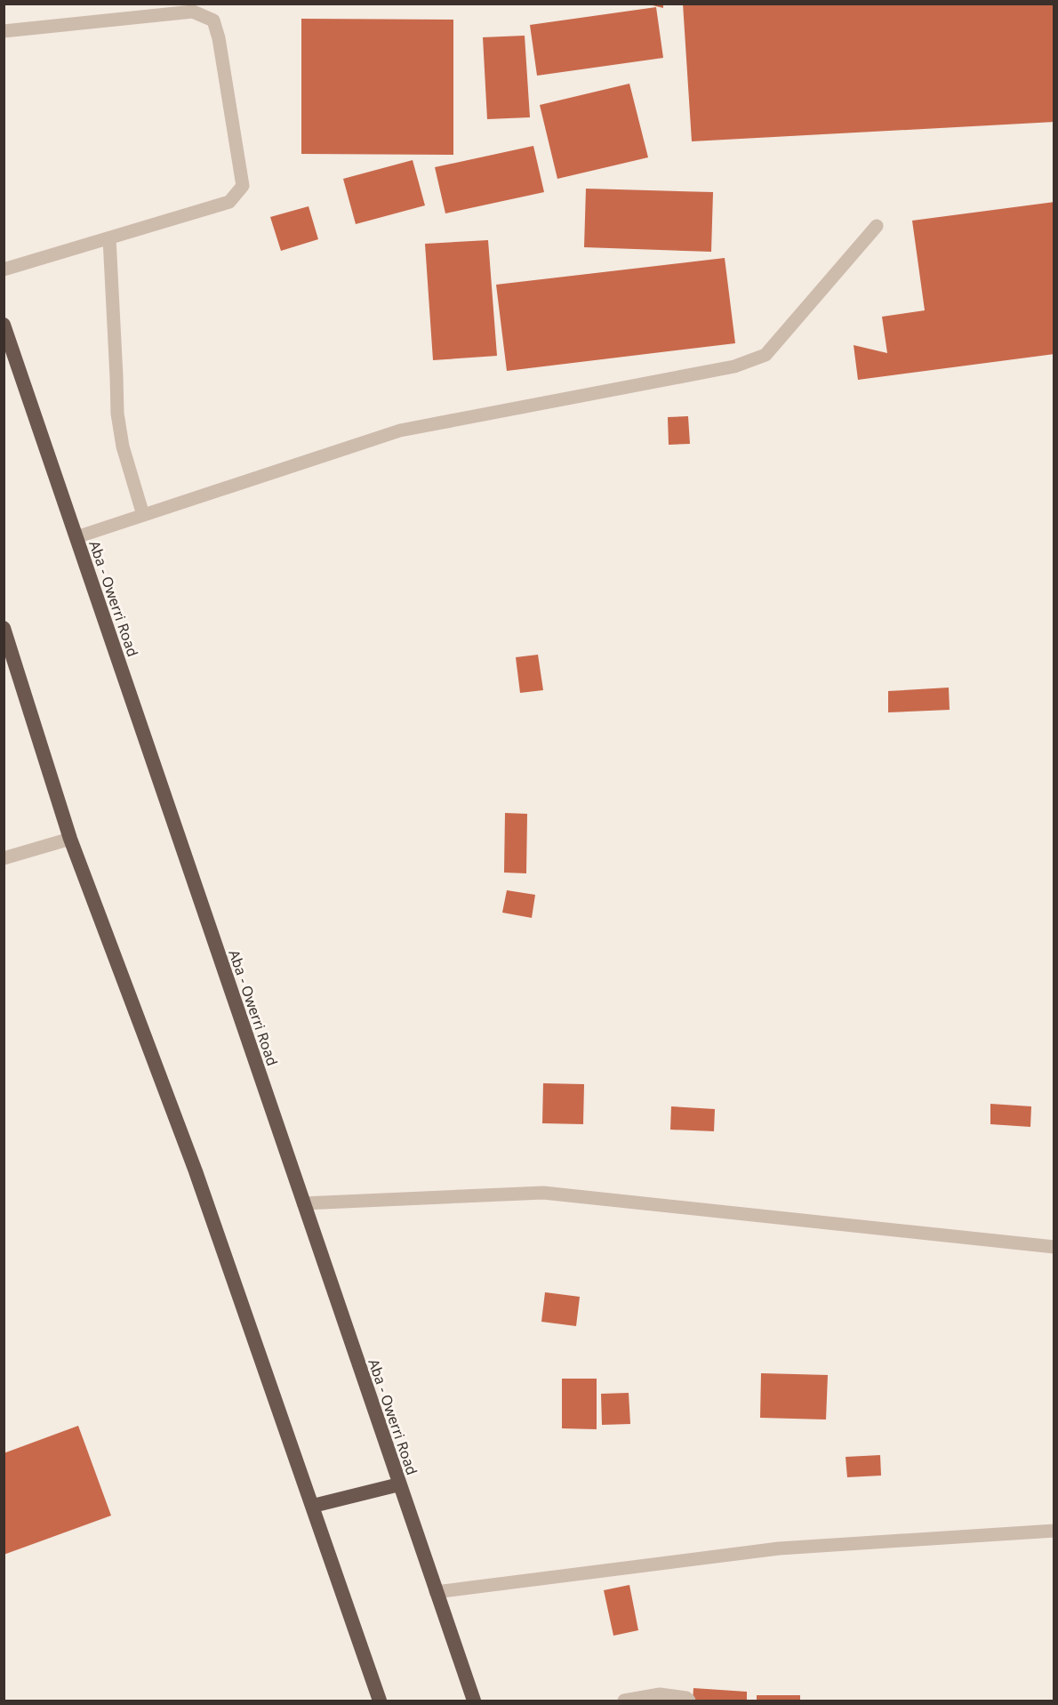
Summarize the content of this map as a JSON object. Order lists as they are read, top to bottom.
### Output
{
  "streets": {
    "highway": ["Aba - Owerri Road"]
  }
}
